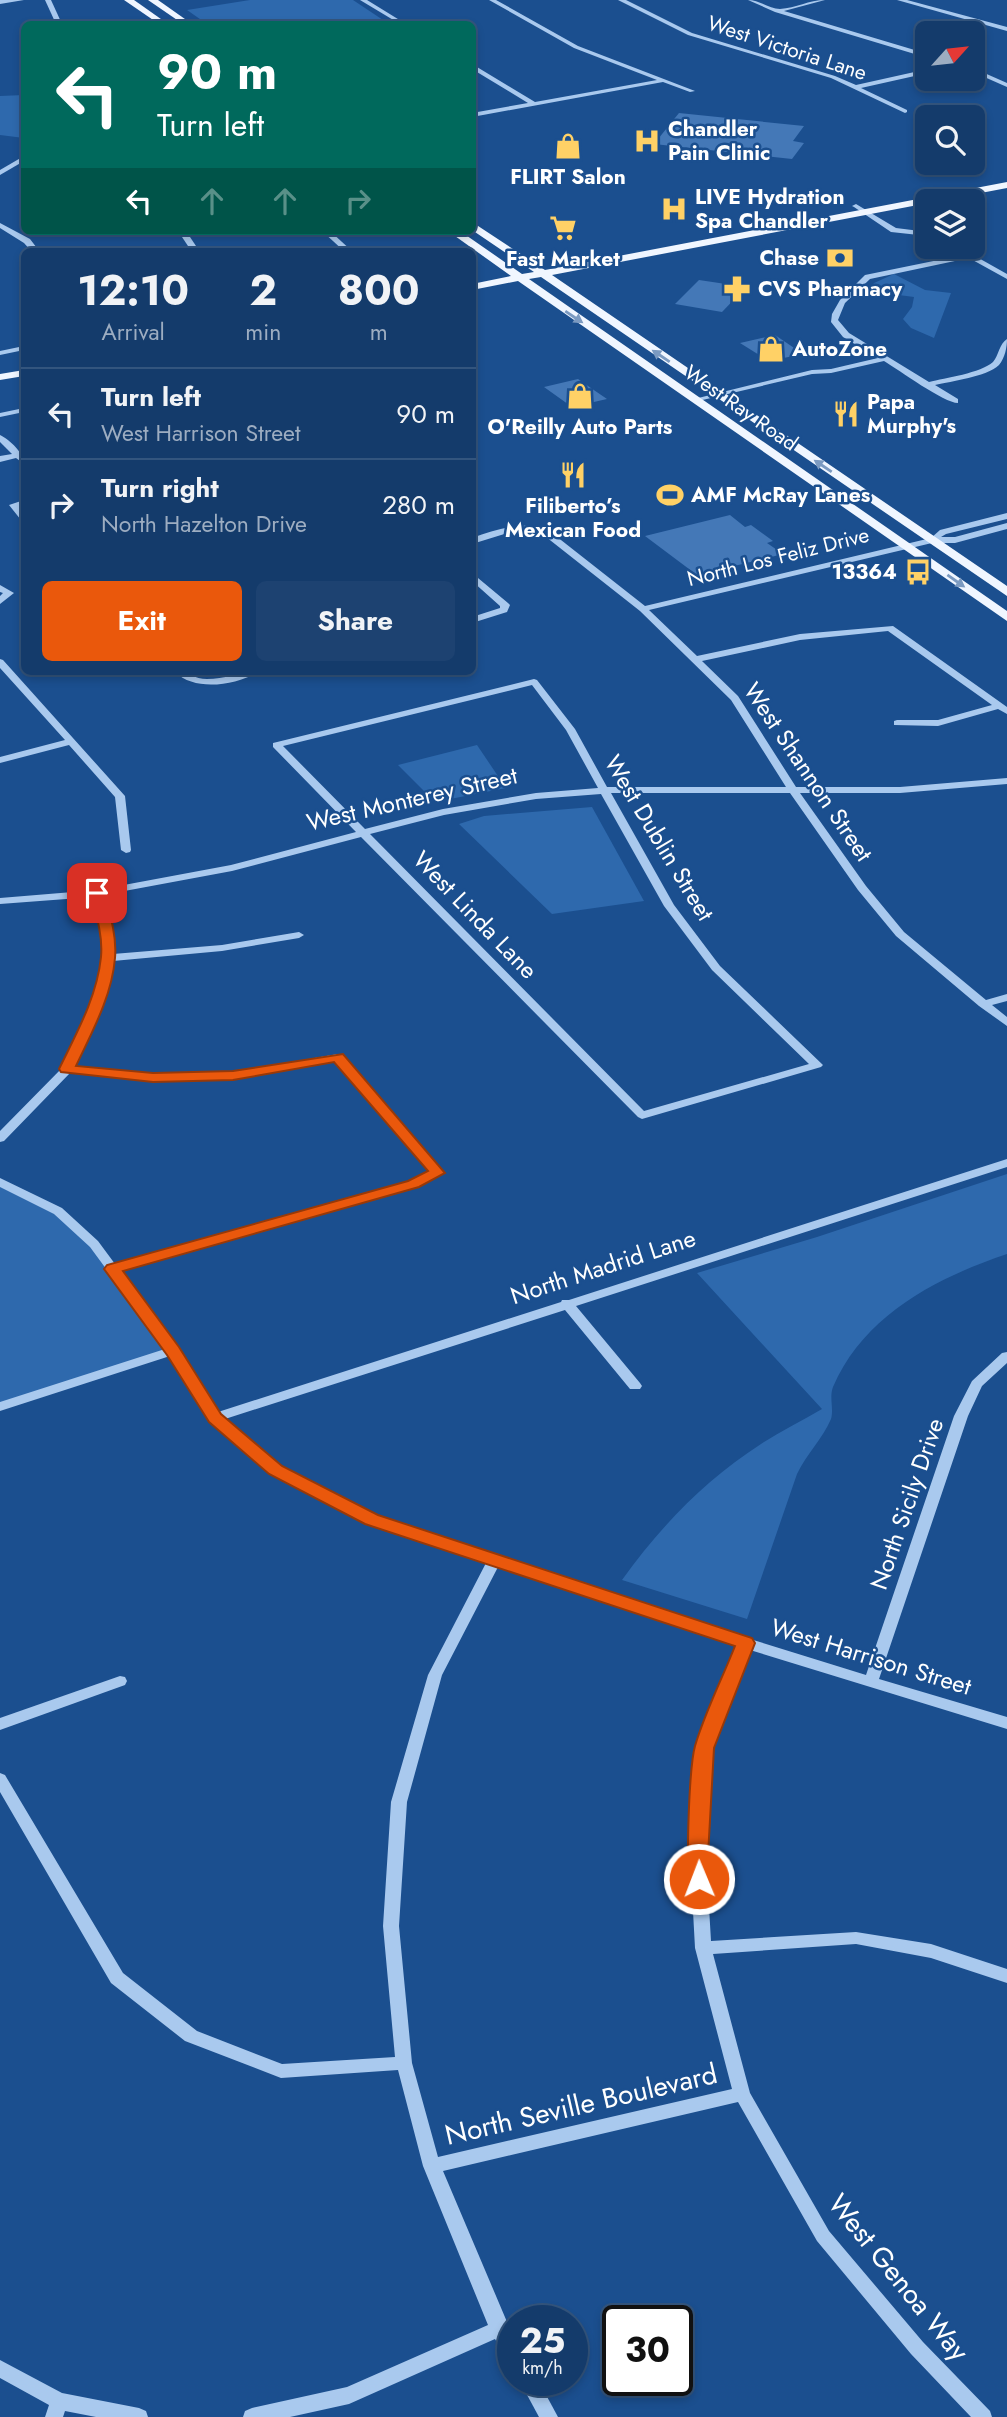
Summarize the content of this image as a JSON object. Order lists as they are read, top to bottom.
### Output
{
  "streets": {
    "main road": ["West Ray Road"],
    "street": [
      "West Victoria Lane",
      "North Los Feliz Drive",
      "West Shannon Street",
      "West Monterey Street",
      "West Dublin Street",
      "West Linda Lane",
      "North Madrid Lane",
      "North Sicily Drive",
      "West Harrison Street",
      "North Seville Boulevard",
      "West Genoa Way"
    ]
  },
  "crossings": [
    ["West Ray Road", "North Los Feliz Drive"],
    ["North Los Feliz Drive", "West Shannon Street"],
    ["West Shannon Street", "West Monterey Street"],
    ["West Monterey Street", "West Dublin Street"],
    ["West Monterey Street", "West Linda Lane"],
    ["West Dublin Street", "West Linda Lane"],
    ["North Madrid Lane", "West Harrison Street"],
    ["North Sicily Drive", "West Harrison Street"],
    ["West Harrison Street", "West Genoa Way"],
    ["North Seville Boulevard", "West Genoa Way"]
  ],
  "places": {
    "hospital": ["Chandler Pain Clinic", "LIVE Hydration Spa Chandler"],
    "shop": ["FLIRT Salon", "AutoZone", "O'Reilly Auto Parts"],
    "supermarket": ["Fast Market"],
    "bank": ["Chase"],
    "pharmacy": ["CVS Pharmacy"],
    "restaurant": ["Papa Murphy's", "Filiberto’s Mexican Food"],
    "sports": ["AMF McRay Lanes"],
    "bus stop": ["13364"]
  },
  "north": "top right",
  "page": {
    "turn": ["90 m", "Turn left"],
    "eta": [
      "12:10",
      "Arrival",
      "2",
      "min",
      "800",
      "m"
    ],
    "list": [
      {
        "name": "Turn left",
        "note": "West Harrison Street",
        "value": "90 m"
      },
      {
        "name": "Turn right",
        "note": "North Hazelton Drive",
        "value": "280 m"
      }
    ],
    "buttons": ["Exit", "Share"],
    "speed": "25 km/h",
    "limit": "30"
  }
}
